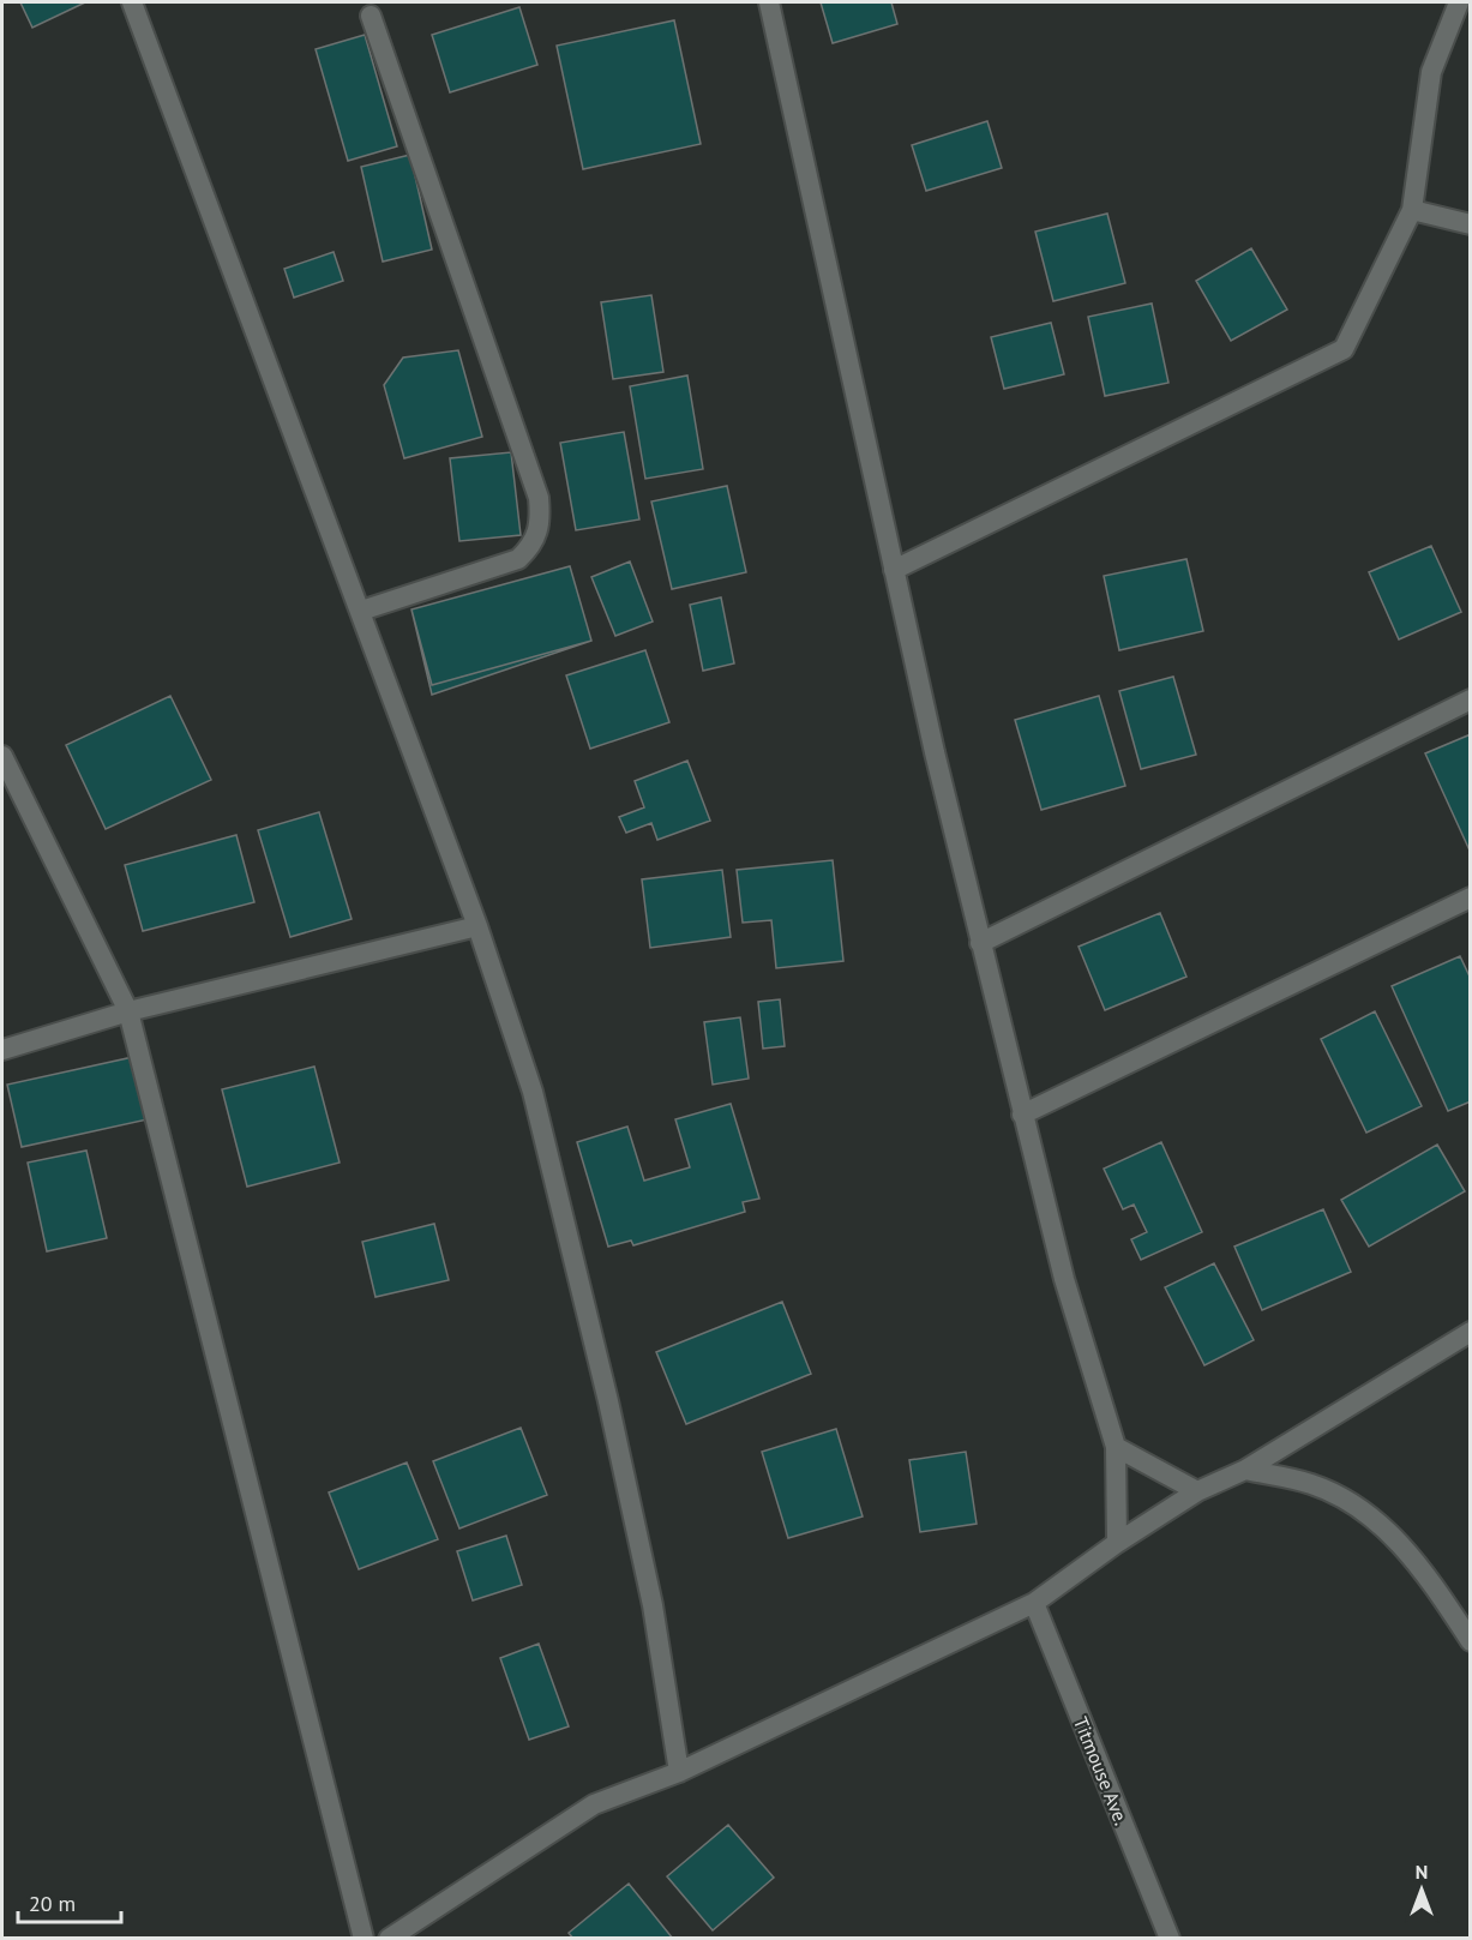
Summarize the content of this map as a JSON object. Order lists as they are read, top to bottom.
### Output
{
  "streets": {
    "street": ["Titmouse Ave."]
  },
  "scale_bar": "20 m",
  "north": "top"
}
